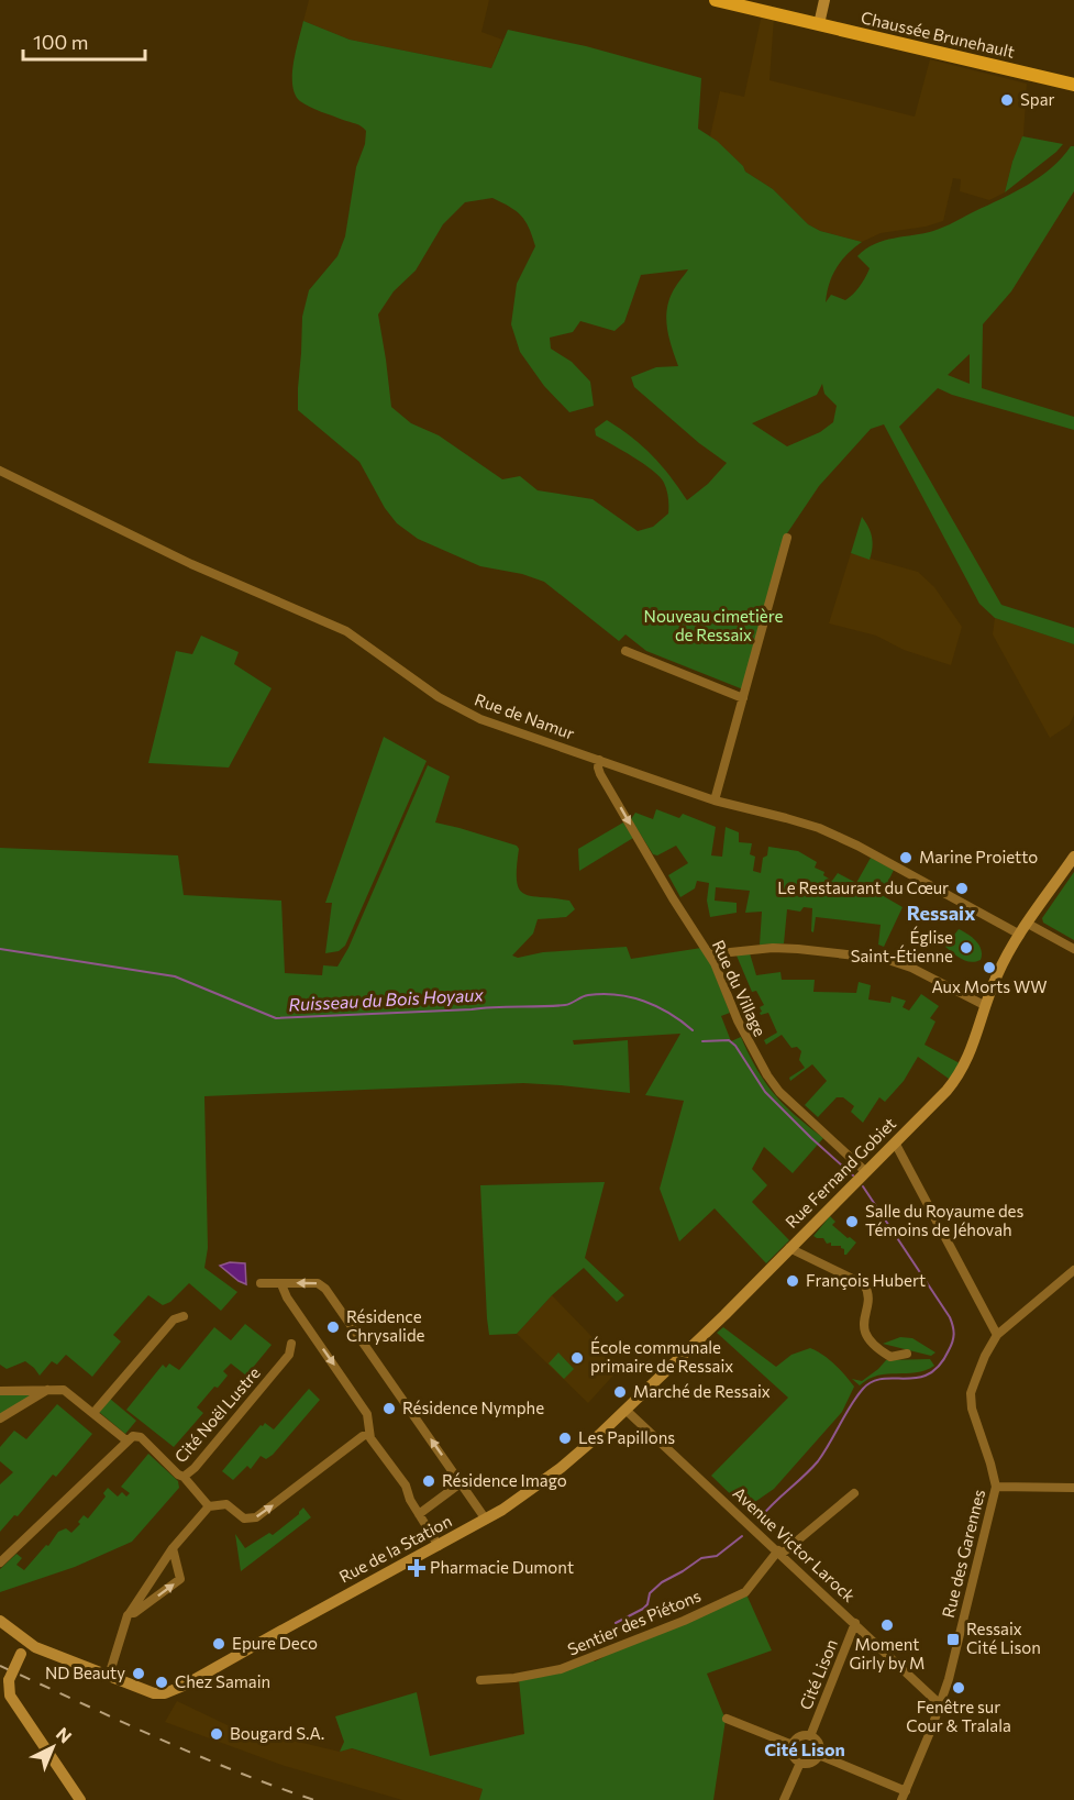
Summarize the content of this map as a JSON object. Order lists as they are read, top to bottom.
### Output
{
  "streets": {
    "main road": ["Chaussée Brunehault"],
    "street": [
      "Rue de Namur",
      "Rue du Village",
      "Rue Fernand Gobiet",
      "Cité Noël Lustre",
      "Avenue Victor Larock",
      "Rue de la Station",
      "Rue des Garennes",
      "Sentier des Piétons",
      "Cité Lison"
    ]
  },
  "crossings": [
    ["Rue de Namur", "Rue du Village"],
    ["Rue de Namur", "Rue Fernand Gobiet"],
    ["Rue du Village", "Rue Fernand Gobiet"],
    ["Rue Fernand Gobiet", "Avenue Victor Larock"],
    ["Rue Fernand Gobiet", "Rue de la Station"],
    ["Avenue Victor Larock", "Rue de la Station"],
    ["Avenue Victor Larock", "Rue des Garennes"],
    ["Avenue Victor Larock", "Sentier des Piétons"],
    ["Avenue Victor Larock", "Cité Lison"]
  ],
  "one_way": ["Rue du Village"],
  "districts": ["Ressaix", "Cité Lison"],
  "water": ["Ruisseau du Bois Hoyaux"],
  "parks": ["Nouveau cimetière de Ressaix"],
  "places": {
    "other": [
      "Spar",
      "Marine Proietto",
      "Le Restaurant du Cœur",
      "Église Saint-Étienne",
      "Aux Morts WW",
      "Salle du Royaume des Témoins de Jéhovah",
      "François Hubert",
      "Résidence Chrysalide",
      "École communale primaire de Ressaix",
      "Marché de Ressaix",
      "Résidence Nymphe",
      "Les Papillons",
      "Résidence Imago",
      "Moment Girly by M",
      "Epure Deco",
      "ND Beauty",
      "Chez Samain",
      "Fenêtre sur Cour & Tralala",
      "Bougard S.A."
    ],
    "health": ["Pharmacie Dumont"],
    "transit": ["Ressaix Cité Lison"]
  },
  "scale_bar": "100 m",
  "north": "top right"
}
